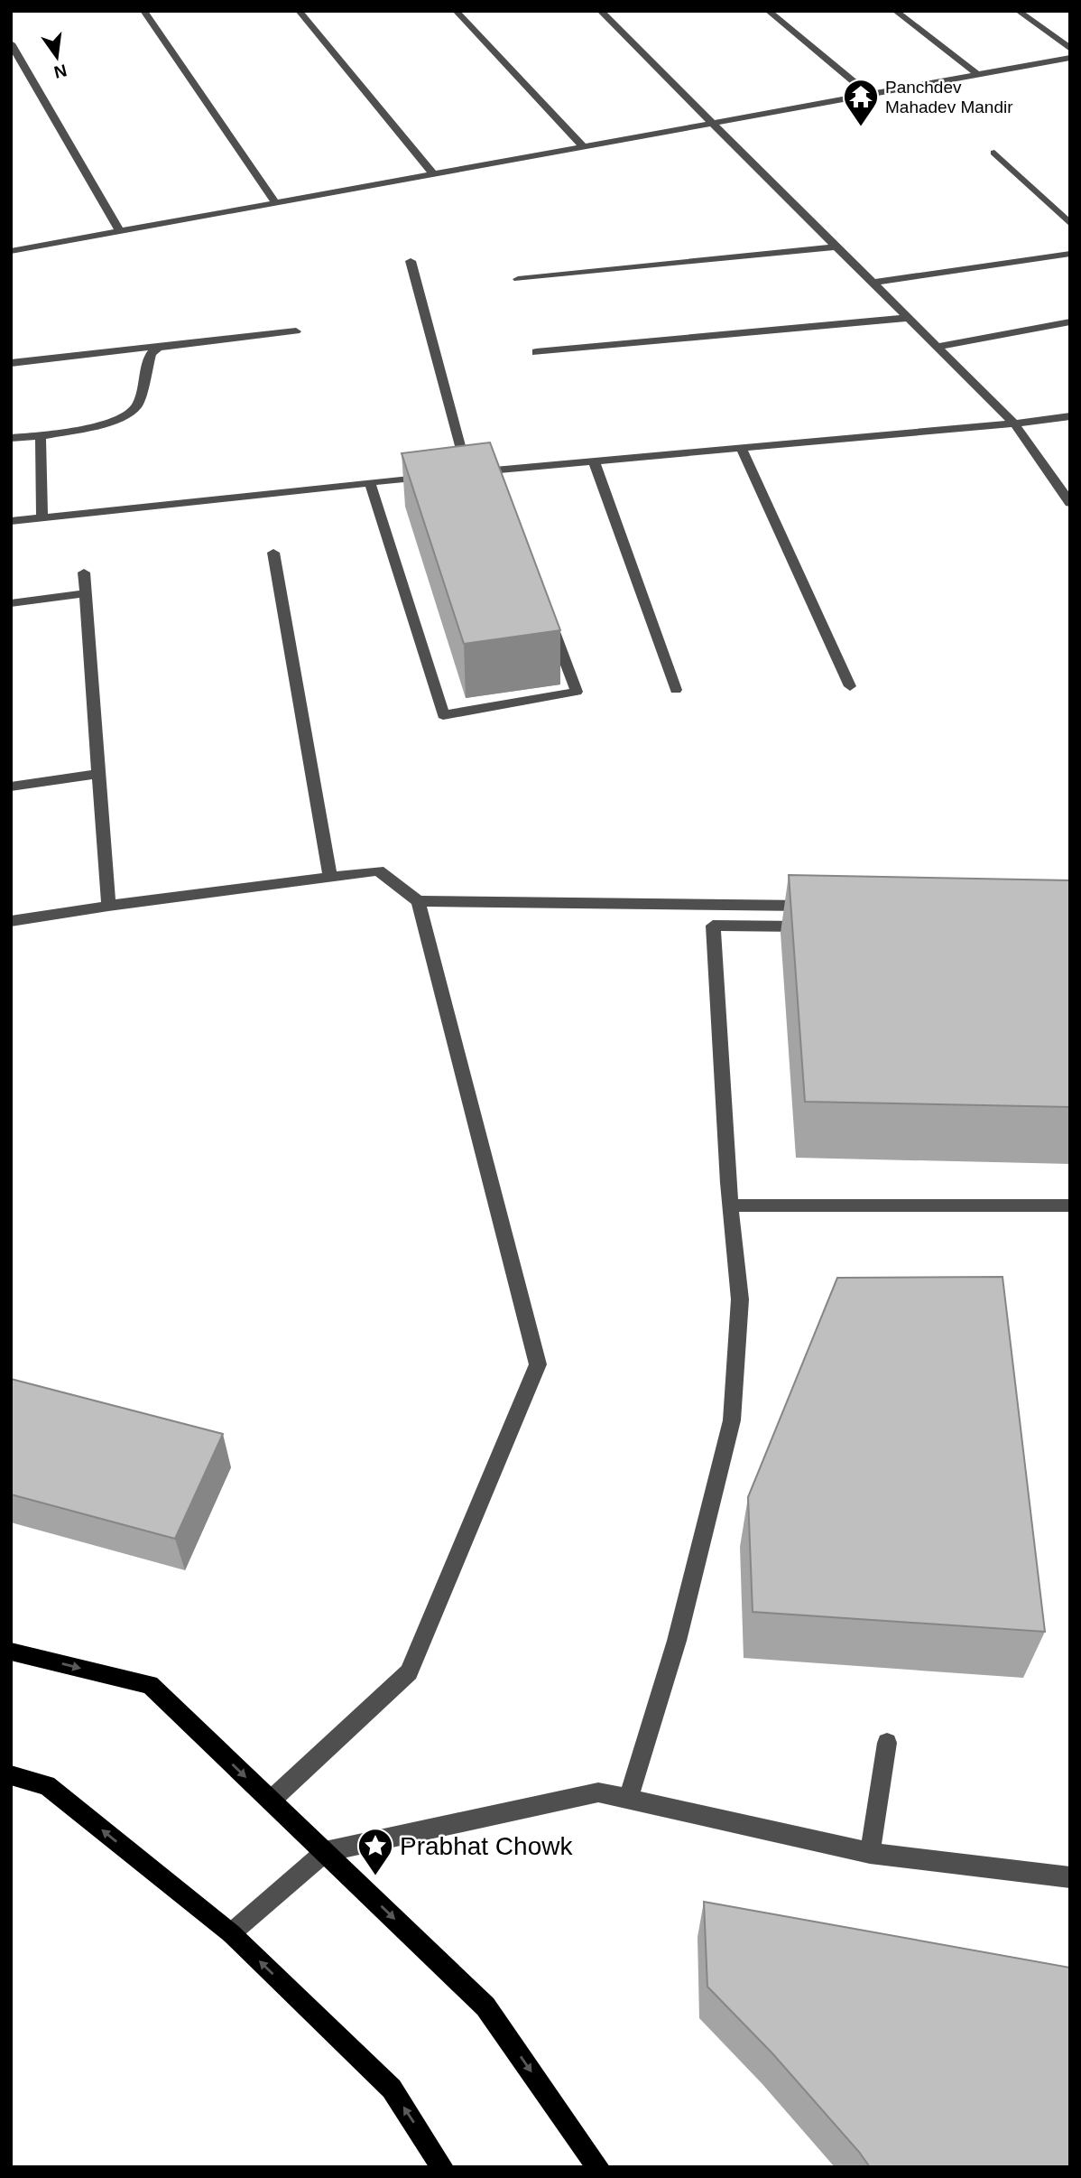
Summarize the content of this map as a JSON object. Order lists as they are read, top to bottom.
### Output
{
  "places": {
    "temple": ["Panchdev Mahadev Mandir"],
    "place": ["Prabhat Chowk"]
  },
  "north": "bottom"
}
